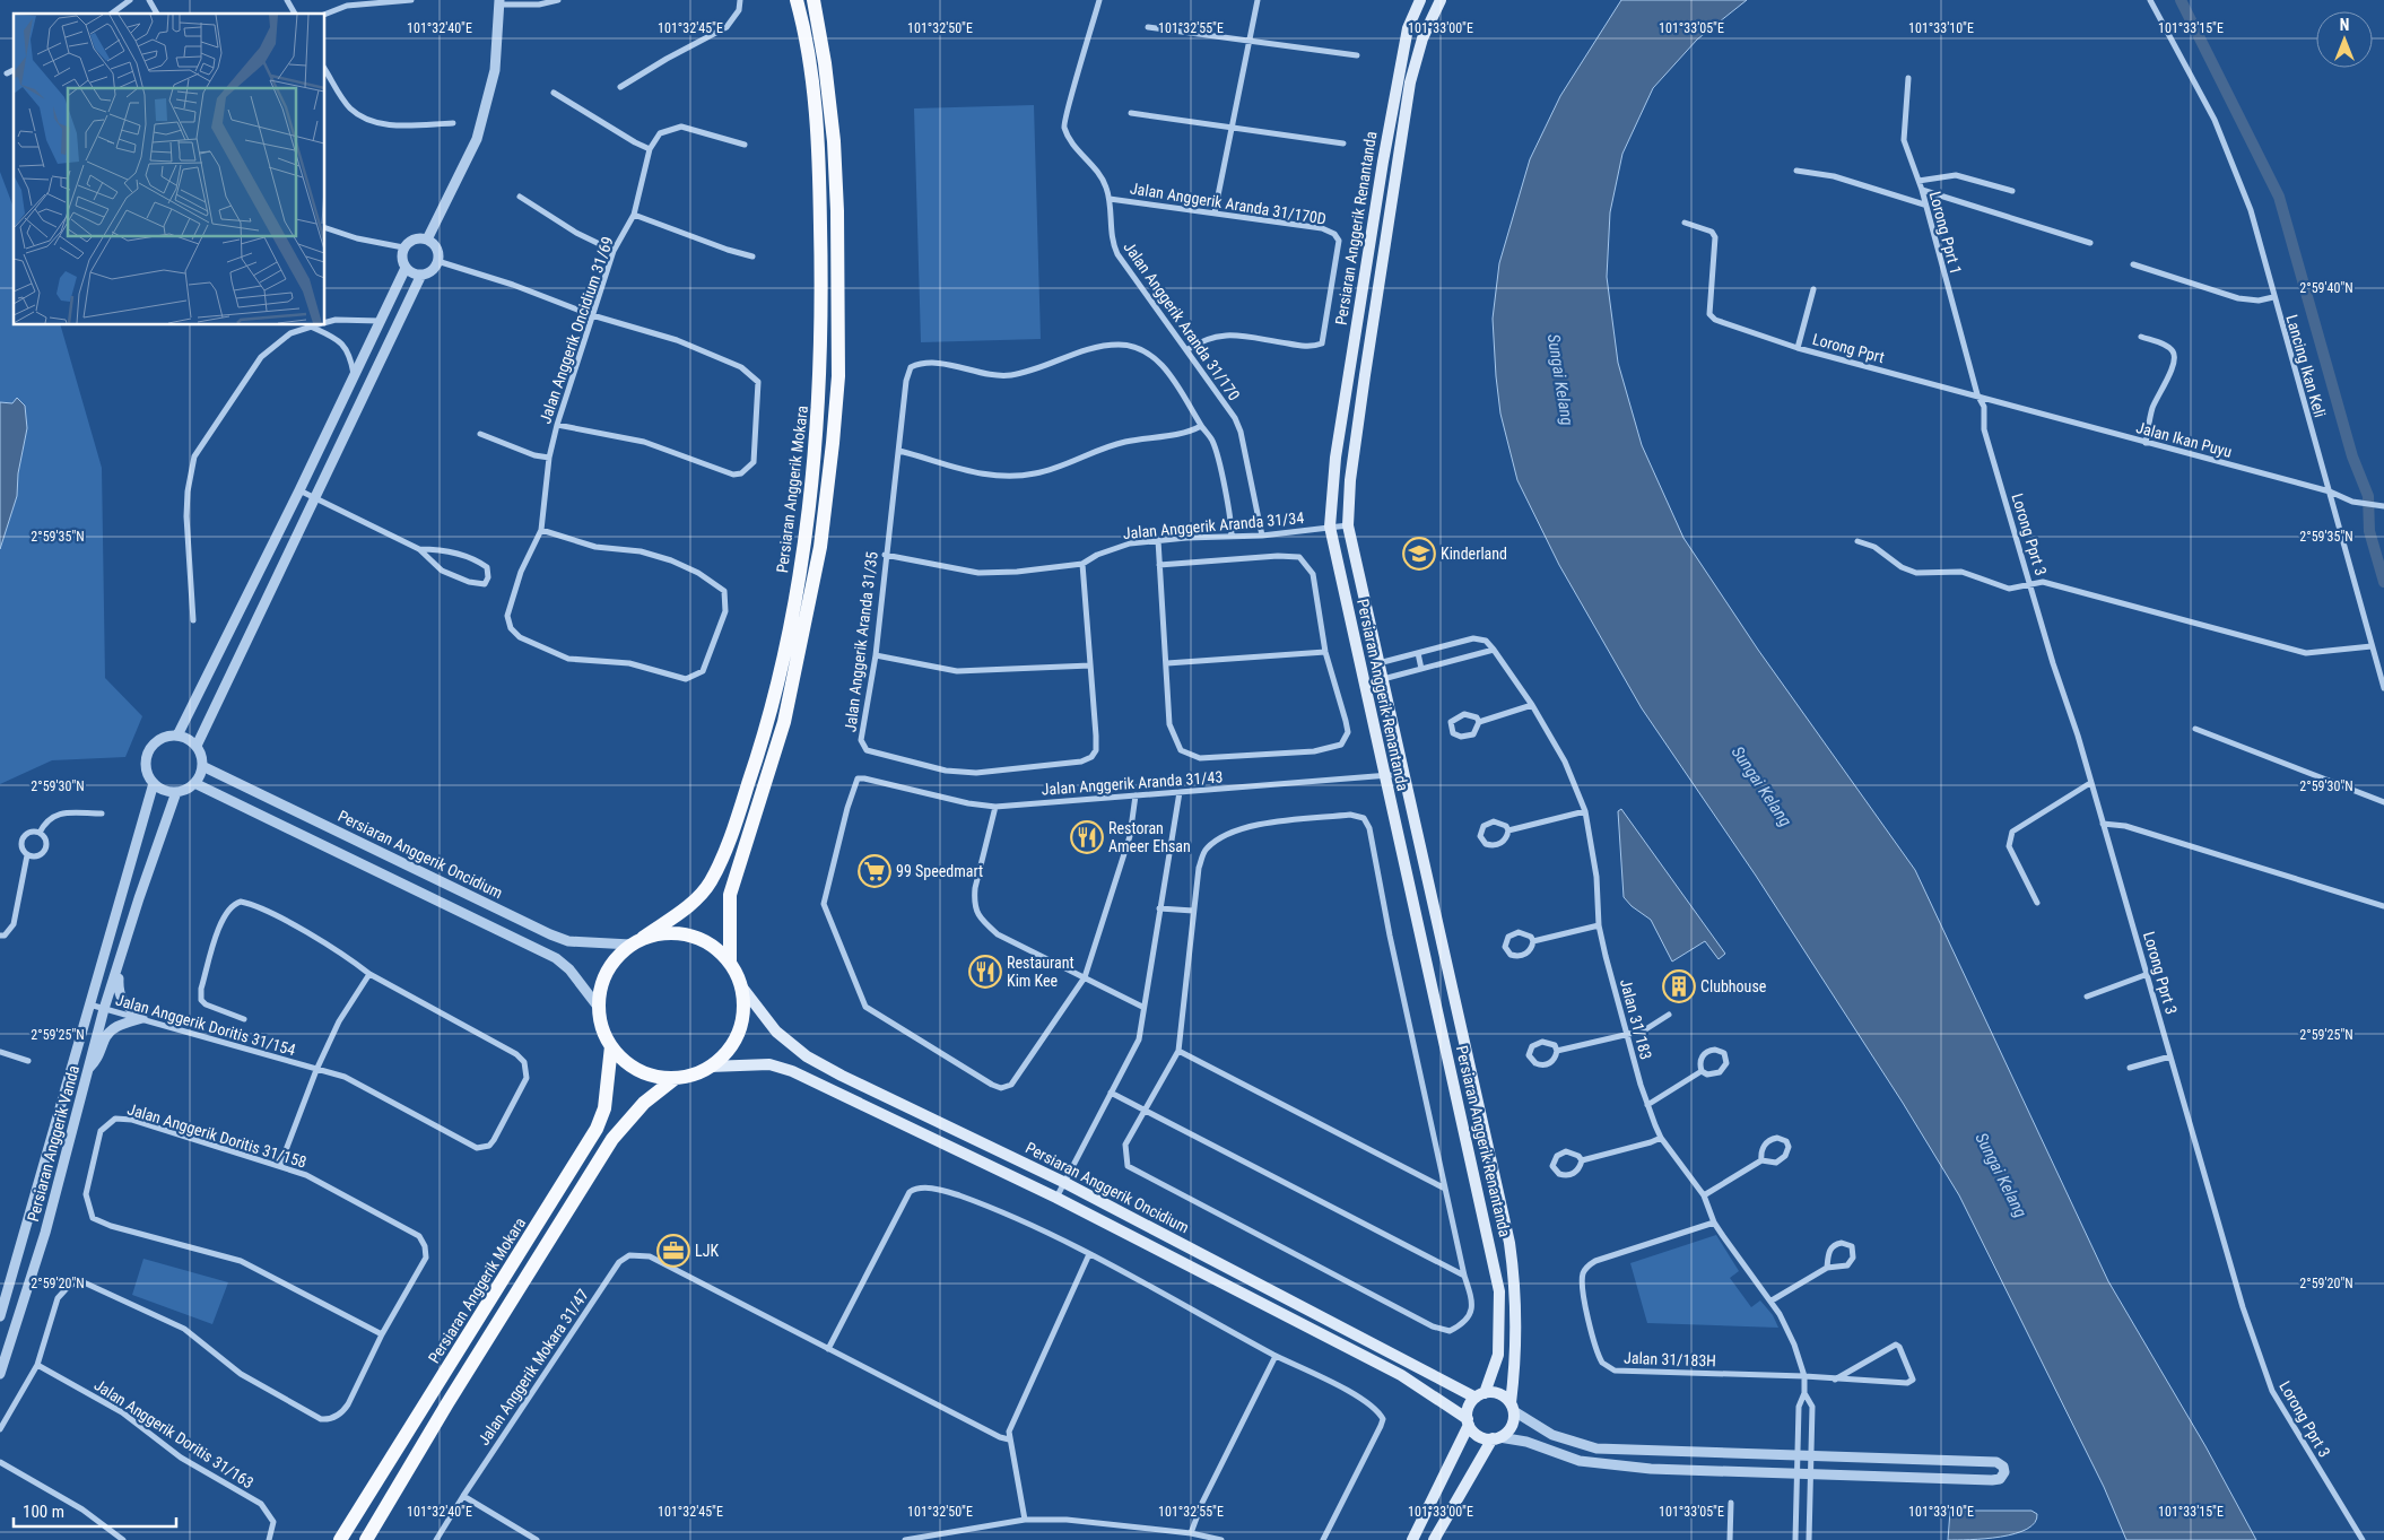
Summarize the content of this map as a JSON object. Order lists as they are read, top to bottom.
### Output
{
  "streets": {
    "main road": ["Persiaran Anggerik Renantanda", "Persiaran Anggerik Mokara", "Persiaran Anggerik Oncidium"],
    "street": [
      "Jalan Anggerik Aranda 31/170D",
      "Lorong Pprt 1",
      "Jalan Anggerik Aranda 31/170",
      "Jalan Anggerik Oncidium 31/69",
      "Lorong Pprt",
      "Lancing Ikan Keli",
      "Jalan Ikan Puyu",
      "Jalan Anggerik Aranda 31/34",
      "Lorong Pprt 3",
      "Jalan Anggerik Aranda 31/35",
      "Jalan Anggerik Aranda 31/43",
      "Jalan 31/183",
      "Jalan Anggerik Doritis 31/154",
      "Jalan Anggerik Doritis 31/158",
      "Persiaran Anggerik Vanda",
      "Jalan 31/183H",
      "Jalan Anggerik Mokara 31/47",
      "Jalan Anggerik Doritis 31/163"
    ]
  },
  "crossings": [
    ["Jalan Anggerik Aranda 31/170D", "Jalan Anggerik Aranda 31/170"],
    ["Persiaran Anggerik Renantanda", "Jalan Anggerik Aranda 31/34"],
    ["Persiaran Anggerik Renantanda", "Jalan Anggerik Aranda 31/43"],
    ["Persiaran Anggerik Renantanda", "Persiaran Anggerik Oncidium"],
    ["Lorong Pprt 1", "Lorong Pprt"],
    ["Lorong Pprt 1", "Jalan Ikan Puyu"],
    ["Lorong Pprt 1", "Lorong Pprt 3"],
    ["Jalan Anggerik Aranda 31/170", "Jalan Anggerik Aranda 31/34"],
    ["Lorong Pprt", "Jalan Ikan Puyu"],
    ["Lorong Pprt", "Lorong Pprt 3"],
    ["Lancing Ikan Keli", "Jalan Ikan Puyu"],
    ["Jalan Ikan Puyu", "Lorong Pprt 3"],
    ["Persiaran Anggerik Mokara", "Persiaran Anggerik Oncidium"],
    ["Jalan Anggerik Aranda 31/34", "Jalan Anggerik Aranda 31/35"],
    ["Persiaran Anggerik Oncidium", "Persiaran Anggerik Vanda"],
    ["Jalan 31/183", "Jalan 31/183H"],
    ["Jalan Anggerik Doritis 31/154", "Persiaran Anggerik Vanda"]
  ],
  "water": ["Sungai Kelang"],
  "places": {
    "school or university": ["Kinderland"],
    "restaurant": ["Restoran Ameer Ehsan", "Restaurant Kim Kee"],
    "supermarket": ["99 Speedmart"],
    "building": ["Clubhouse"],
    "office": ["LJK"]
  },
  "scale_bar": "100 m",
  "north": "top",
  "coordinates": [
    "101°32'40\"E",
    "101°32'45\"E",
    "101°32'50\"E",
    "101°32'55\"E",
    "101°33'00\"E",
    "101°33'05\"E",
    "101°33'10\"E",
    "101°33'15\"E",
    "2°59'40\"N",
    "2°59'35\"N",
    "2°59'30\"N",
    "2°59'25\"N",
    "2°59'20\"N"
  ]
}
